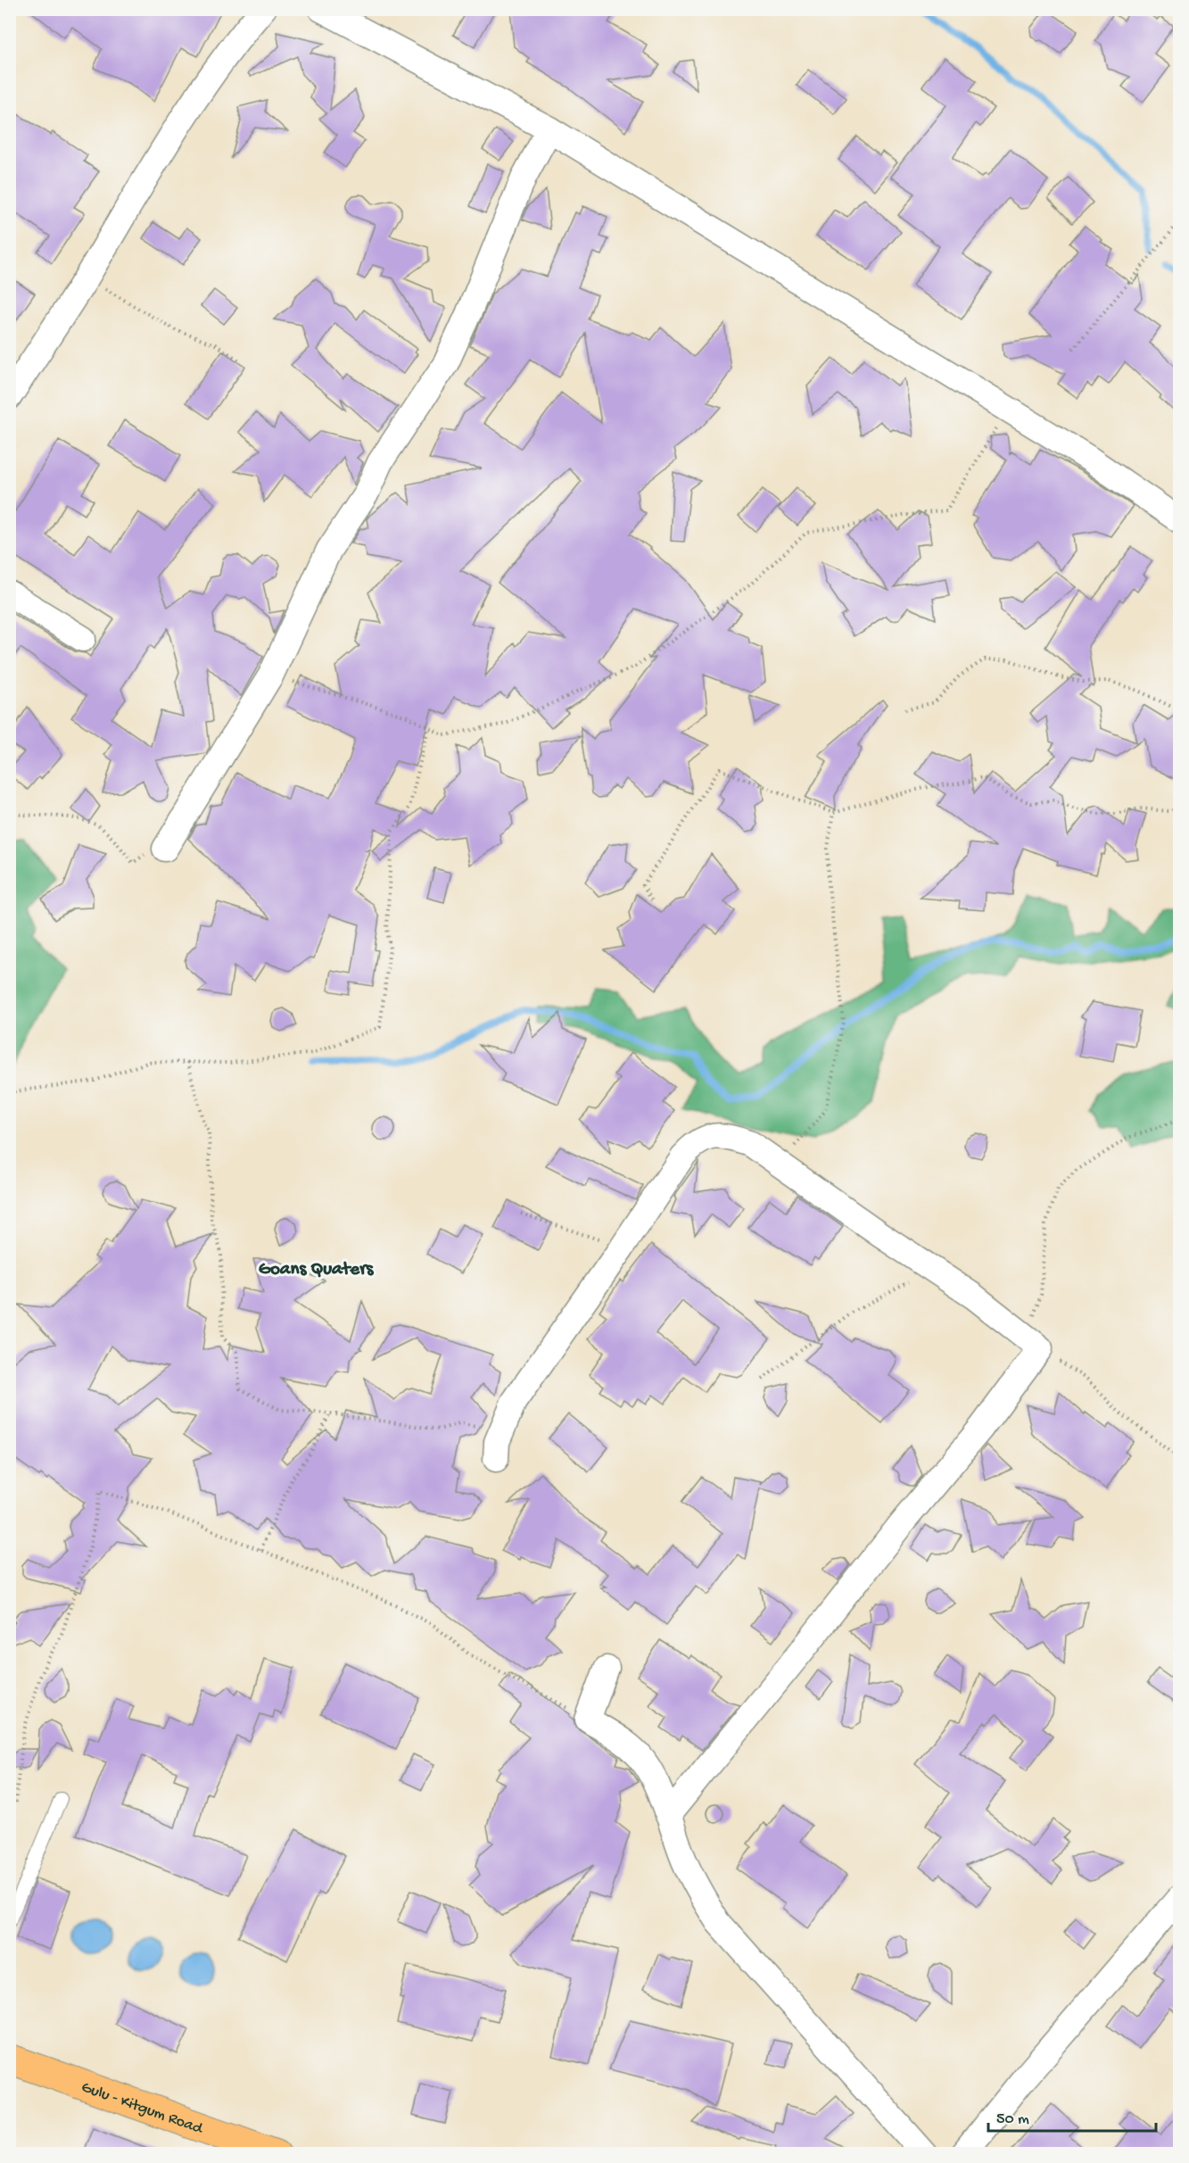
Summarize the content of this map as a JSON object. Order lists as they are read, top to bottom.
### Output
{
  "streets": {
    "main road": ["Gulu - Kitgum Road"]
  },
  "districts": ["Goans Quaters"],
  "scale_bar": "50 m"
}
